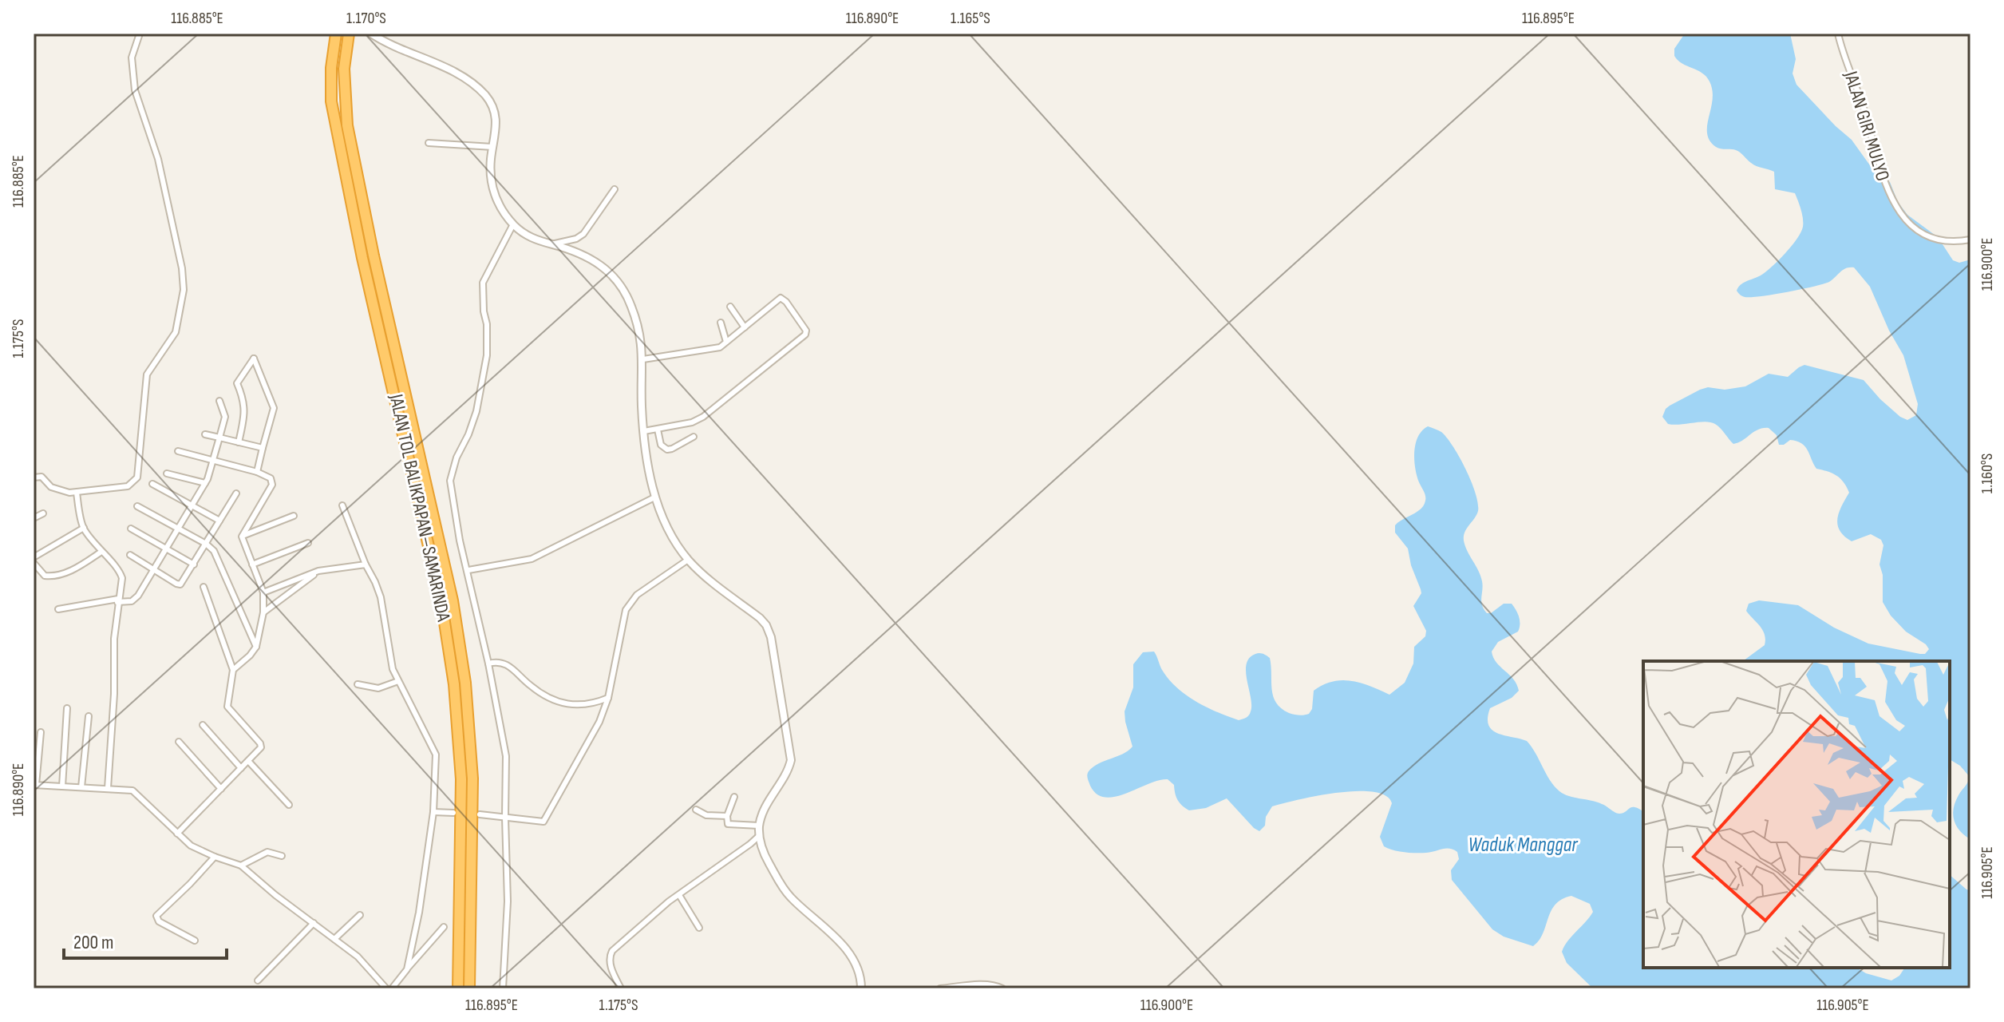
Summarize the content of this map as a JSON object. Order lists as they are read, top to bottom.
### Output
{
  "streets": {
    "highway": ["JALAN TOL BALIKPAPAN–SAMARINDA"],
    "street": ["JALAN GIRI MULYO"]
  },
  "water": ["Waduk Manggar"],
  "scale_bar": "200 m",
  "coordinates": [
    "116.885°E",
    "1.170°S",
    "116.890°E",
    "1.165°S",
    "116.895°E",
    "116.900°E",
    "1.175°S",
    "1.160°S",
    "116.905°E"
  ]
}
